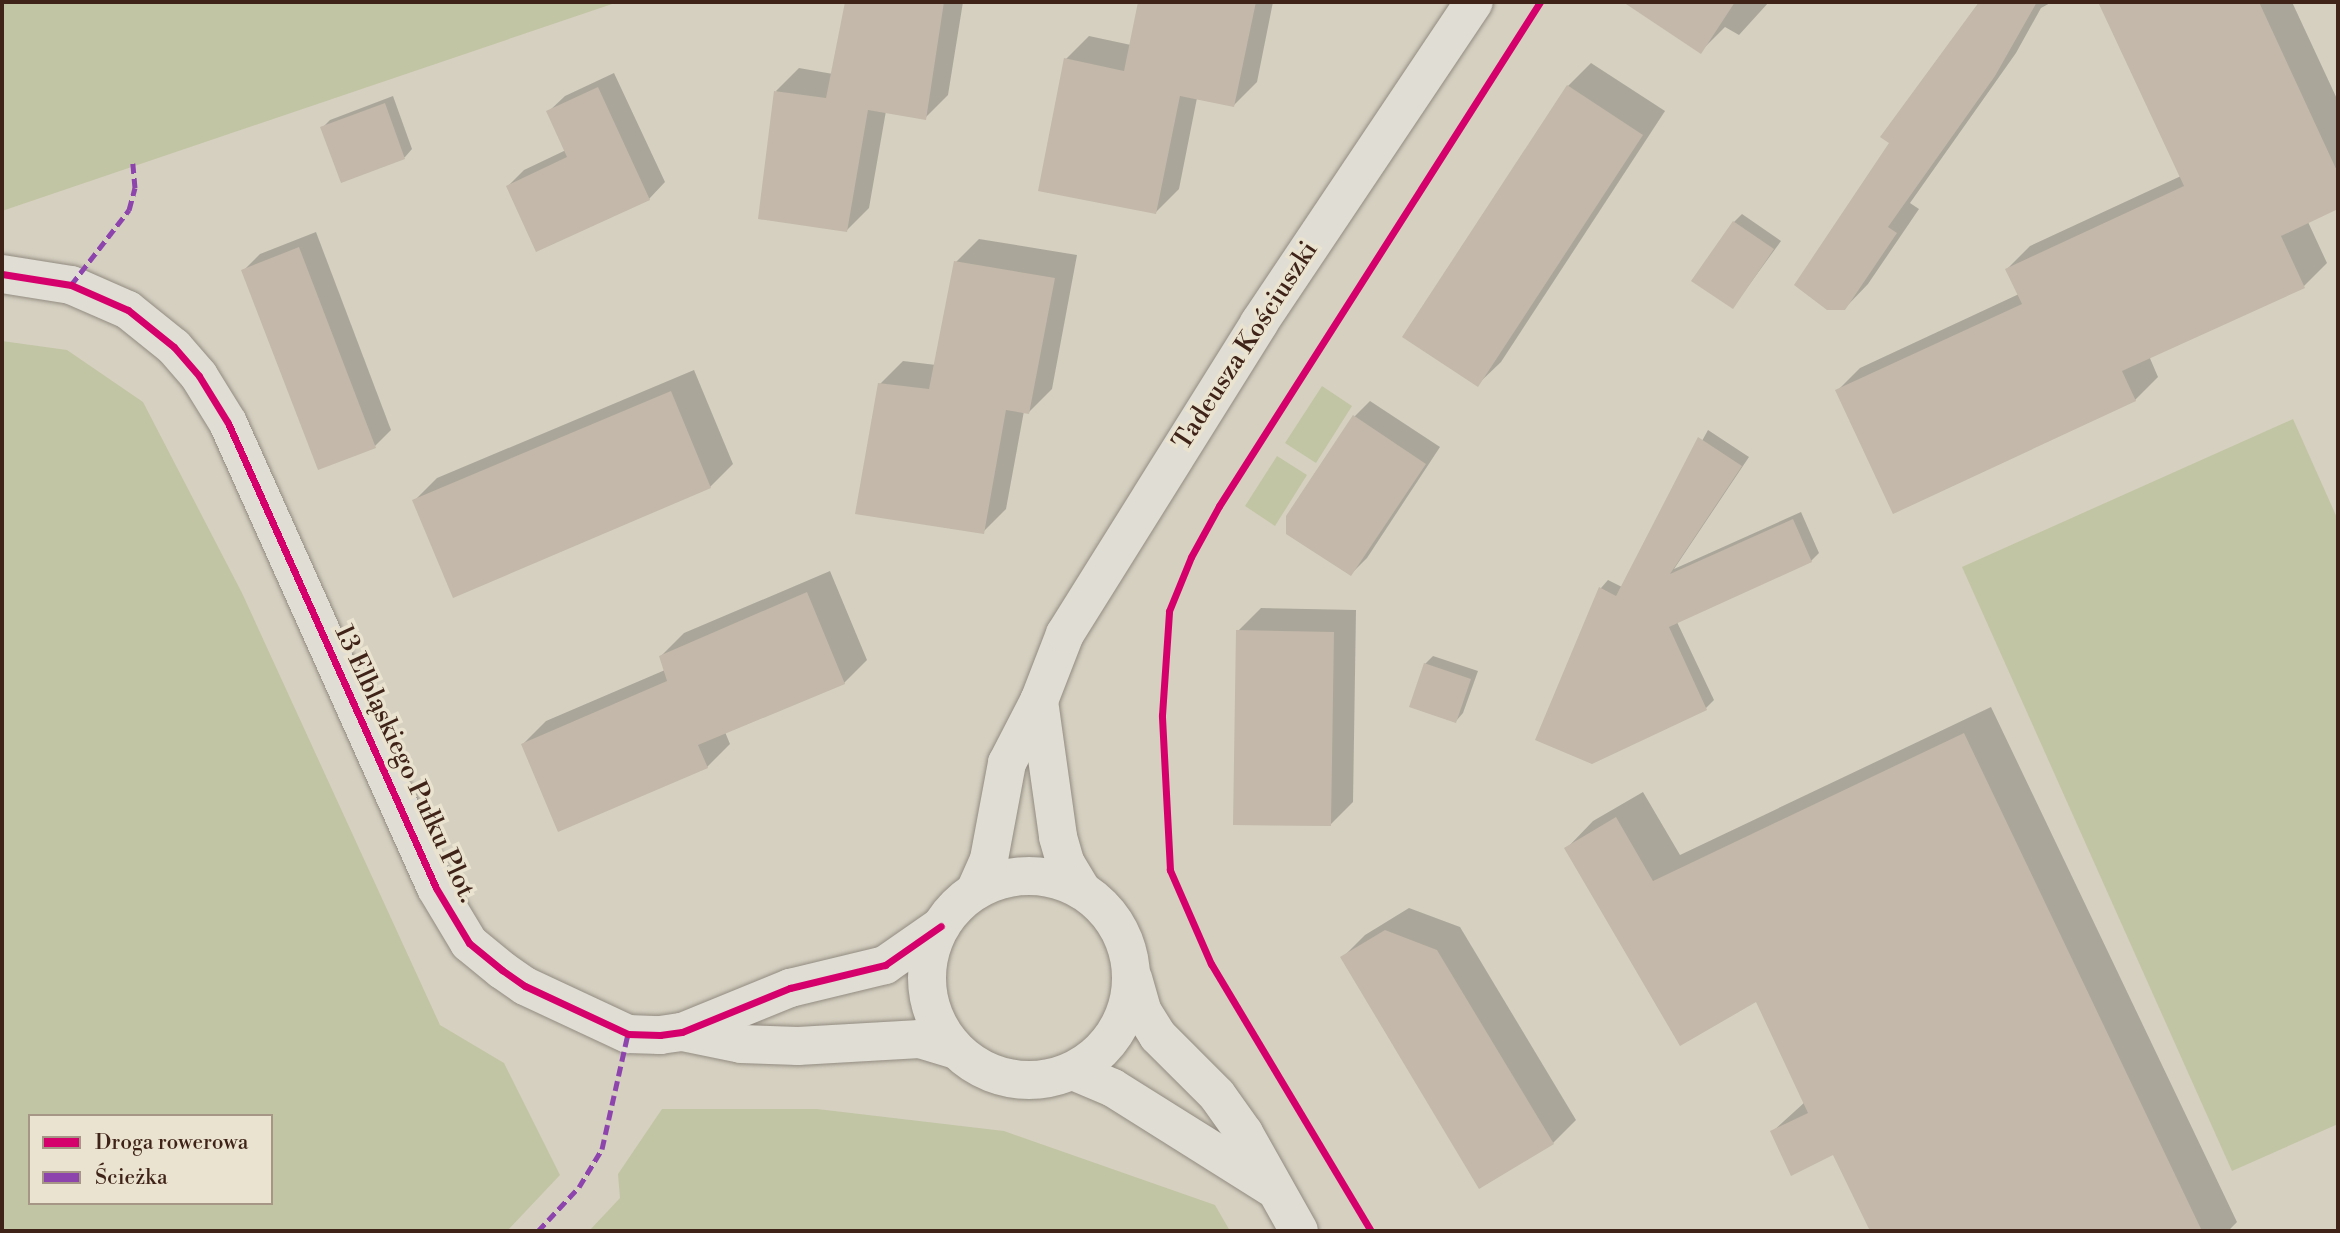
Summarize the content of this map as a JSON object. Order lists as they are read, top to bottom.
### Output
{
  "streets": {
    "street": ["Tadeusza Kościuszki", "13 Elbląskiego Pułku Plot."]
  },
  "crossings": [
    ["Tadeusza Kościuszki", "13 Elbląskiego Pułku Plot."]
  ],
  "legend": ["Droga rowerowa", "Ścieżka"]
}
